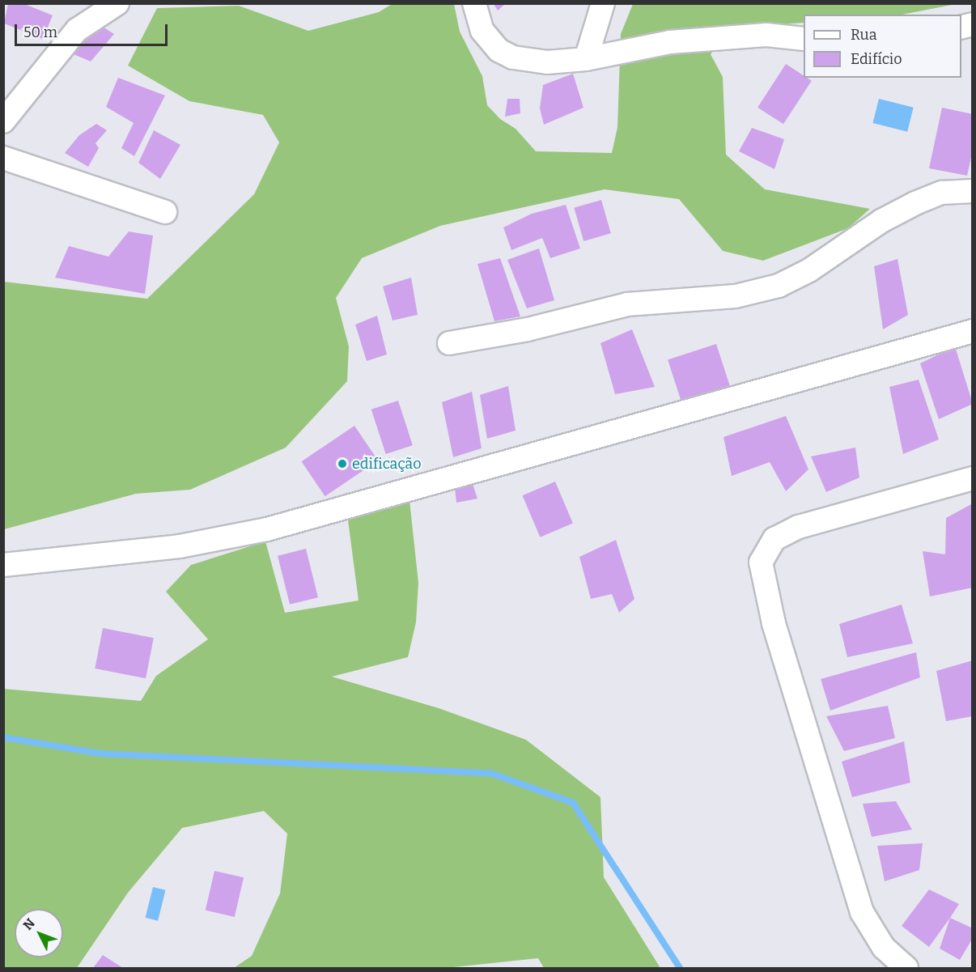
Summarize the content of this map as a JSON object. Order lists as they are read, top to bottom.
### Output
{
  "places": ["edificação"],
  "legend": ["Rua", "Edifício"],
  "scale_bar": "50 m",
  "north": "top left"
}
